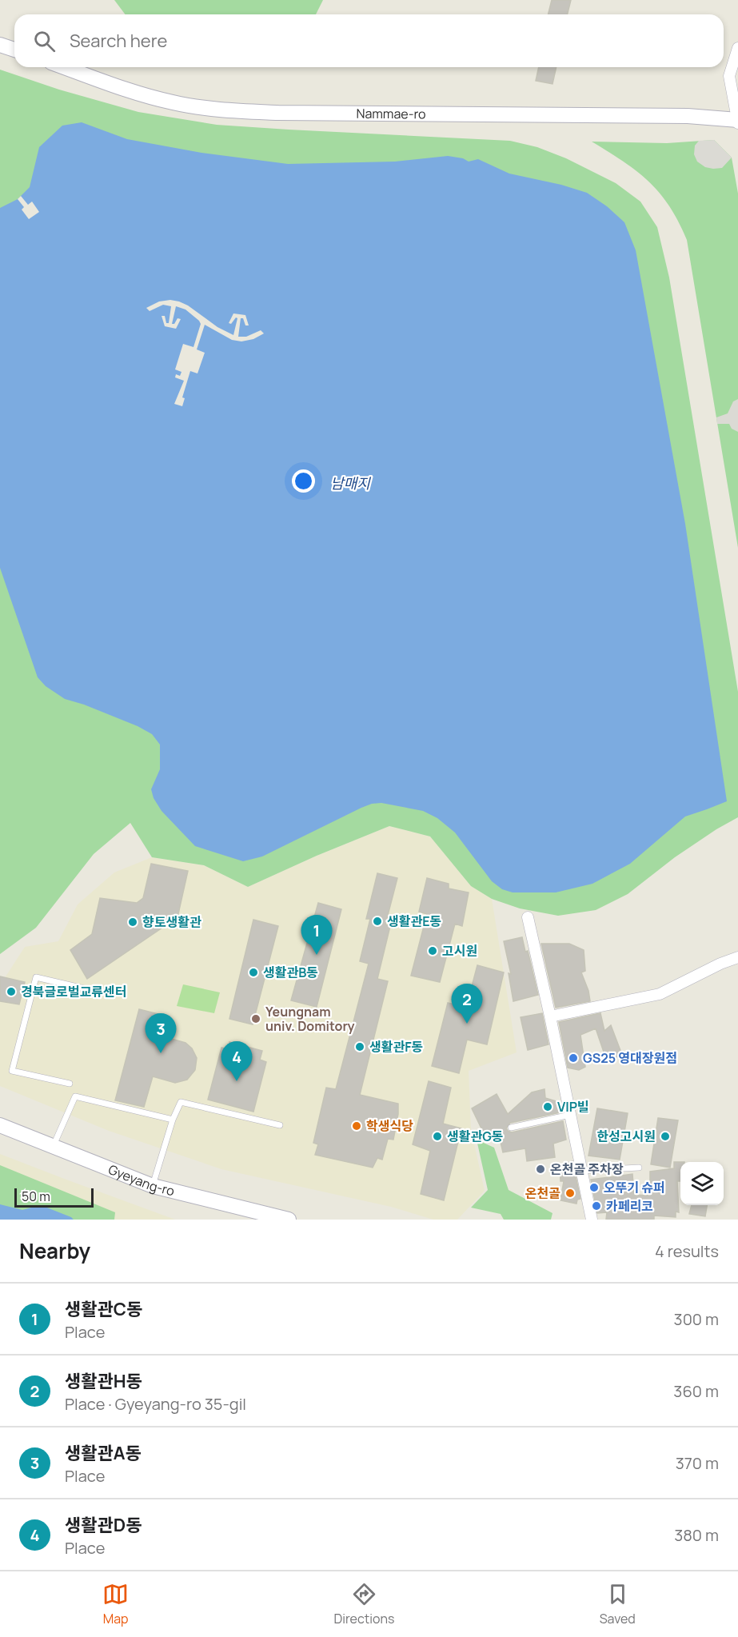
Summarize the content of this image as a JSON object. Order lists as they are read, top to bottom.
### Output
{
  "streets": {
    "street": ["Nammae-ro", "Gyeyang-ro"]
  },
  "water": ["남매지"],
  "places": [
    "생활관E동",
    "향토생활관",
    "고시원",
    "생활관B동",
    "경북글로벌교류센터",
    "Yeungnam univ. Domitory",
    "생활관F동",
    "GS25 영대장원점",
    "VIP빌",
    "학생식당",
    "생활관G동",
    "한성고시원",
    "온천골 주차장",
    "오뚜기 슈퍼",
    "온천골",
    "카페리코"
  ],
  "scale_bar": "50 m",
  "page": {
    "search": "Search here",
    "pins": [
      "1",
      "2",
      "3",
      "4"
    ],
    "scale": "50 m",
    "heading": ["Nearby", "4 results"],
    "list": [
      {
        "mark": "1",
        "name": "생활관C동",
        "note": "Place",
        "value": "300 m"
      },
      {
        "mark": "2",
        "name": "생활관H동",
        "note": "Place · Gyeyang-ro 35-gil",
        "value": "360 m"
      },
      {
        "mark": "3",
        "name": "생활관A동",
        "note": "Place",
        "value": "370 m"
      },
      {
        "mark": "4",
        "name": "생활관D동",
        "note": "Place",
        "value": "380 m"
      }
    ],
    "nav": ["Map", "Directions", "Saved"]
  }
}
